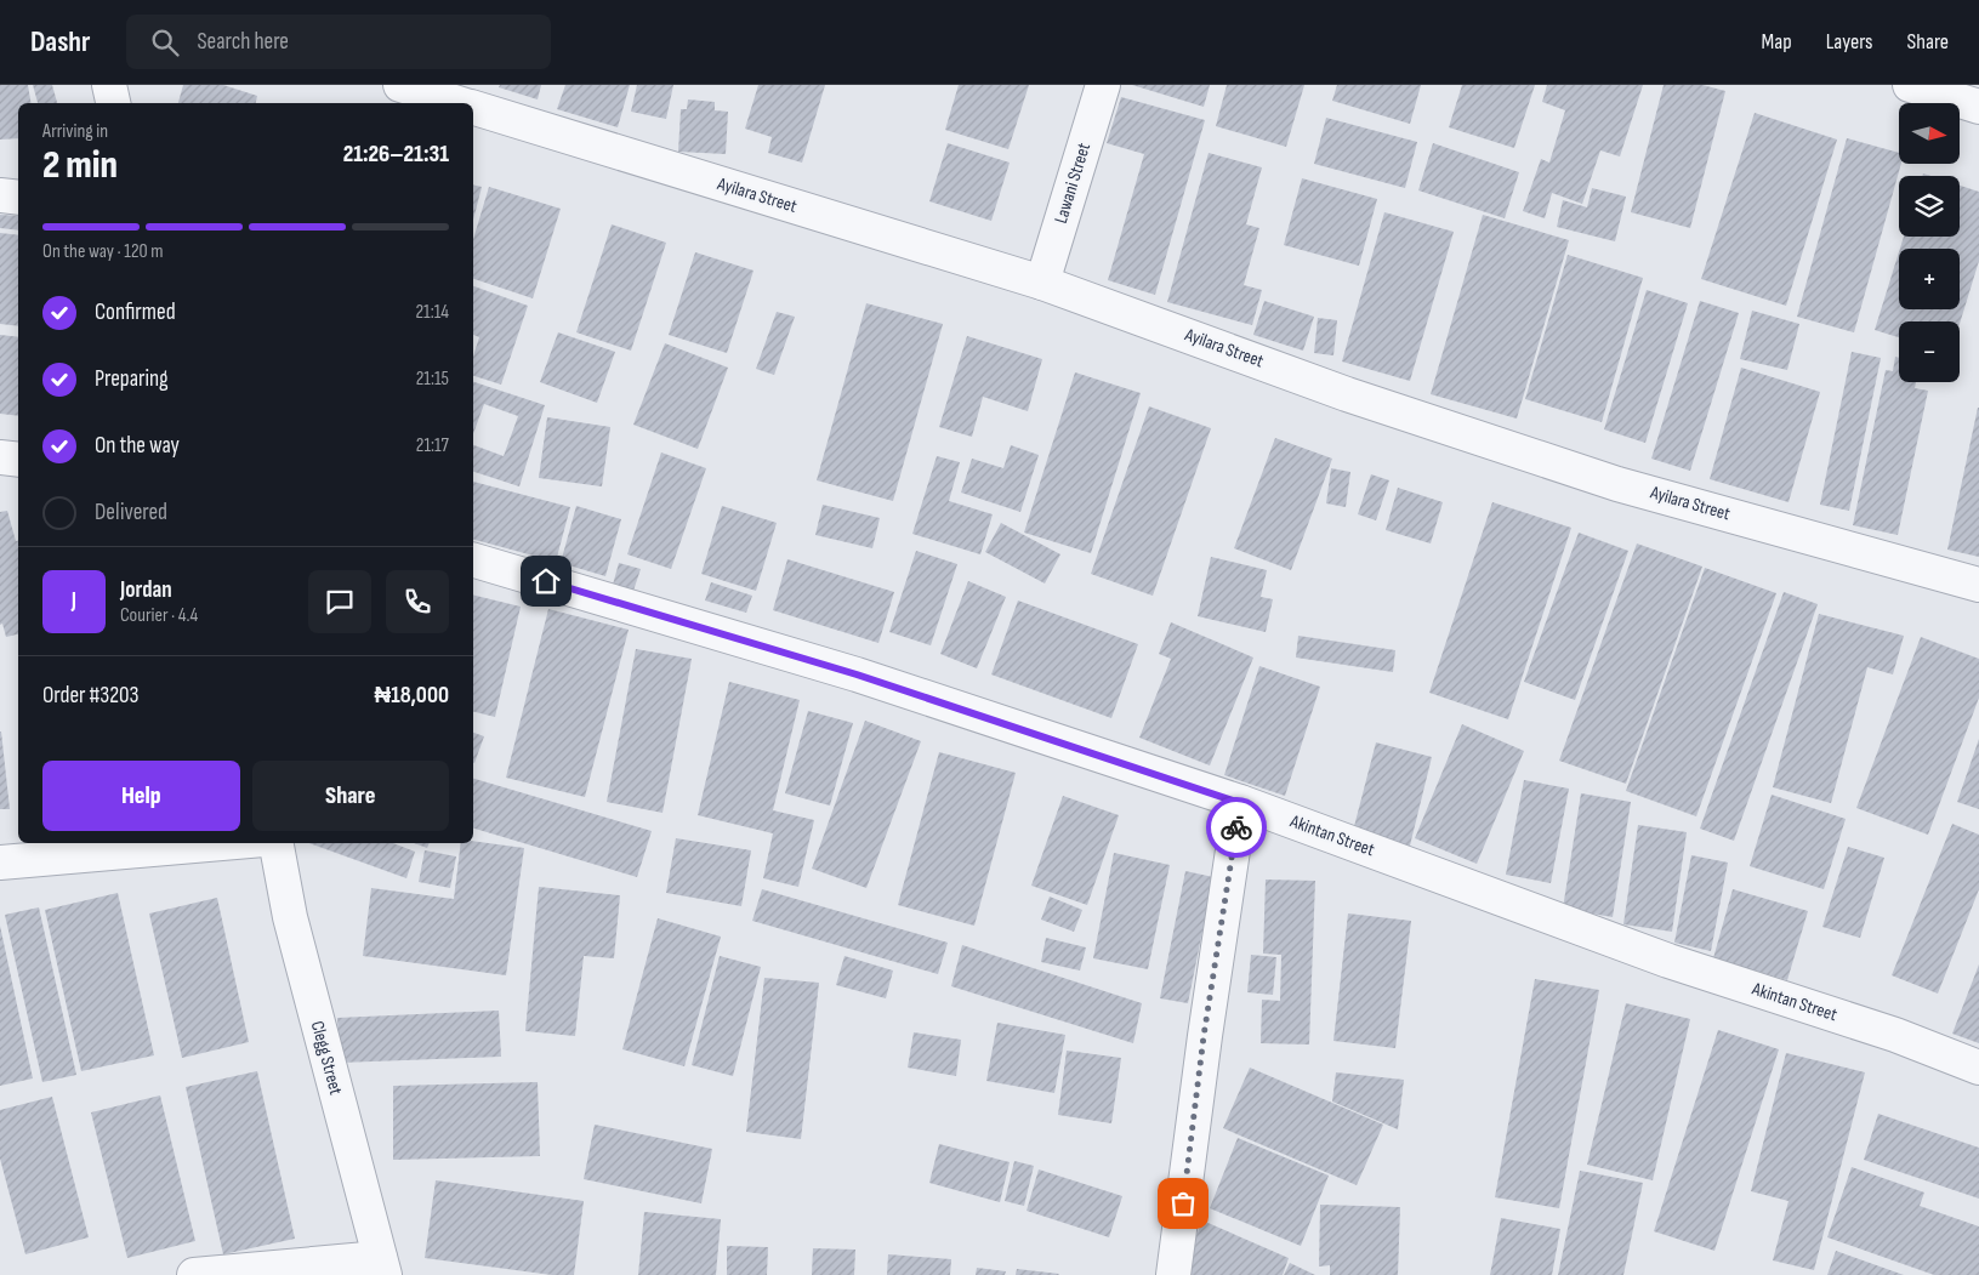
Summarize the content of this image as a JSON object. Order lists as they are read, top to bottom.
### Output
{
  "streets": {
    "street": [
      "Lawani Street",
      "Ayilara Street",
      "Akintan Street",
      "Clegg Street"
    ]
  },
  "crossings": [
    ["Lawani Street", "Ayilara Street"]
  ],
  "north": "right",
  "page": {
    "header": "Dashr",
    "search": "Search here",
    "nav": ["Map", "Layers", "Share"],
    "map_buttons": ["+", "−"],
    "heading": ["2 min", "Arriving in", "21:26–21:31"],
    "panel": [
      "Jordan",
      "Courier · 4.4",
      "Order #3203",
      "₦18,000"
    ],
    "bar": "On the way · 120 m",
    "list": [
      ["Confirmed", "21:14"],
      ["Preparing", "21:15"],
      ["On the way", "21:17"],
      "Delivered"
    ],
    "round": "J",
    "buttons": ["Help", "Share"]
  }
}
